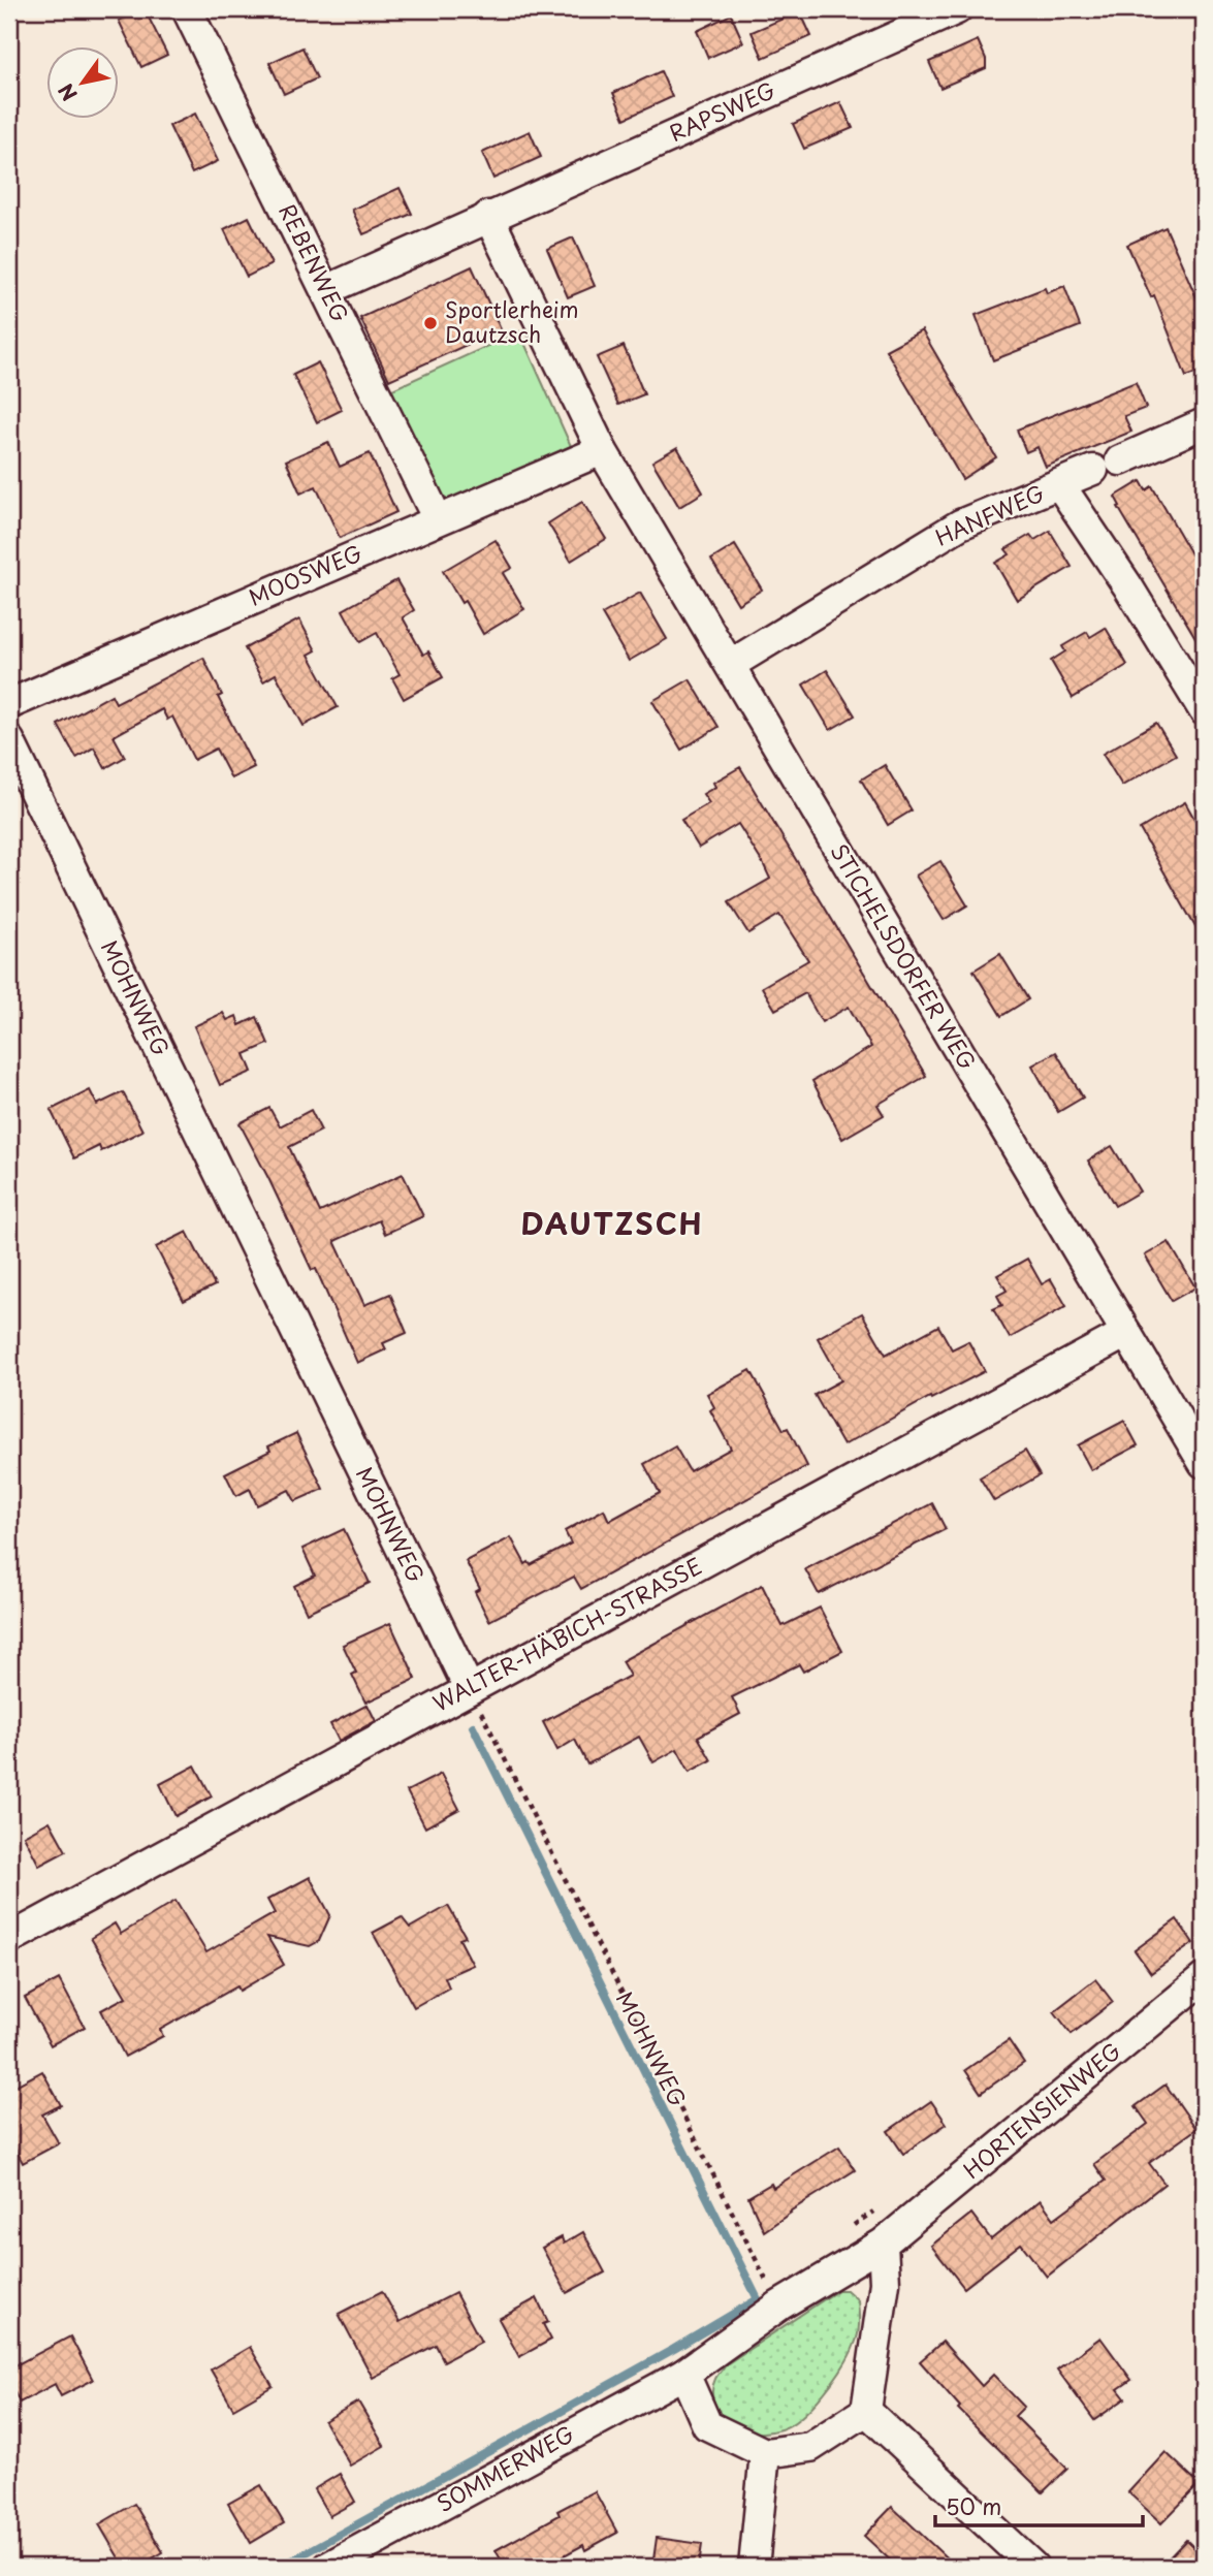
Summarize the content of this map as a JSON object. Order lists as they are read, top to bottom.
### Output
{
  "streets": {
    "street": [
      "RAPSWEG",
      "REBENWEG",
      "HANFWEG",
      "MOOSWEG",
      "STICHELSDORFER WEG",
      "MOHNWEG",
      "WALTER-HÄBICH-STRASSE",
      "HORTENSIENWEG",
      "SOMMERWEG"
    ]
  },
  "crossings": [
    ["RAPSWEG", "REBENWEG"],
    ["REBENWEG", "MOOSWEG"],
    ["HANFWEG", "STICHELSDORFER WEG"],
    ["MOOSWEG", "STICHELSDORFER WEG"],
    ["STICHELSDORFER WEG", "WALTER-HÄBICH-STRASSE"],
    ["MOHNWEG", "WALTER-HÄBICH-STRASSE"],
    ["MOHNWEG", "HORTENSIENWEG"],
    ["MOHNWEG", "SOMMERWEG"],
    ["HORTENSIENWEG", "SOMMERWEG"]
  ],
  "districts": ["DAUTZSCH"],
  "places": ["Sportlerheim Dautzsch"],
  "scale_bar": "50 m",
  "north": "bottom left"
}
